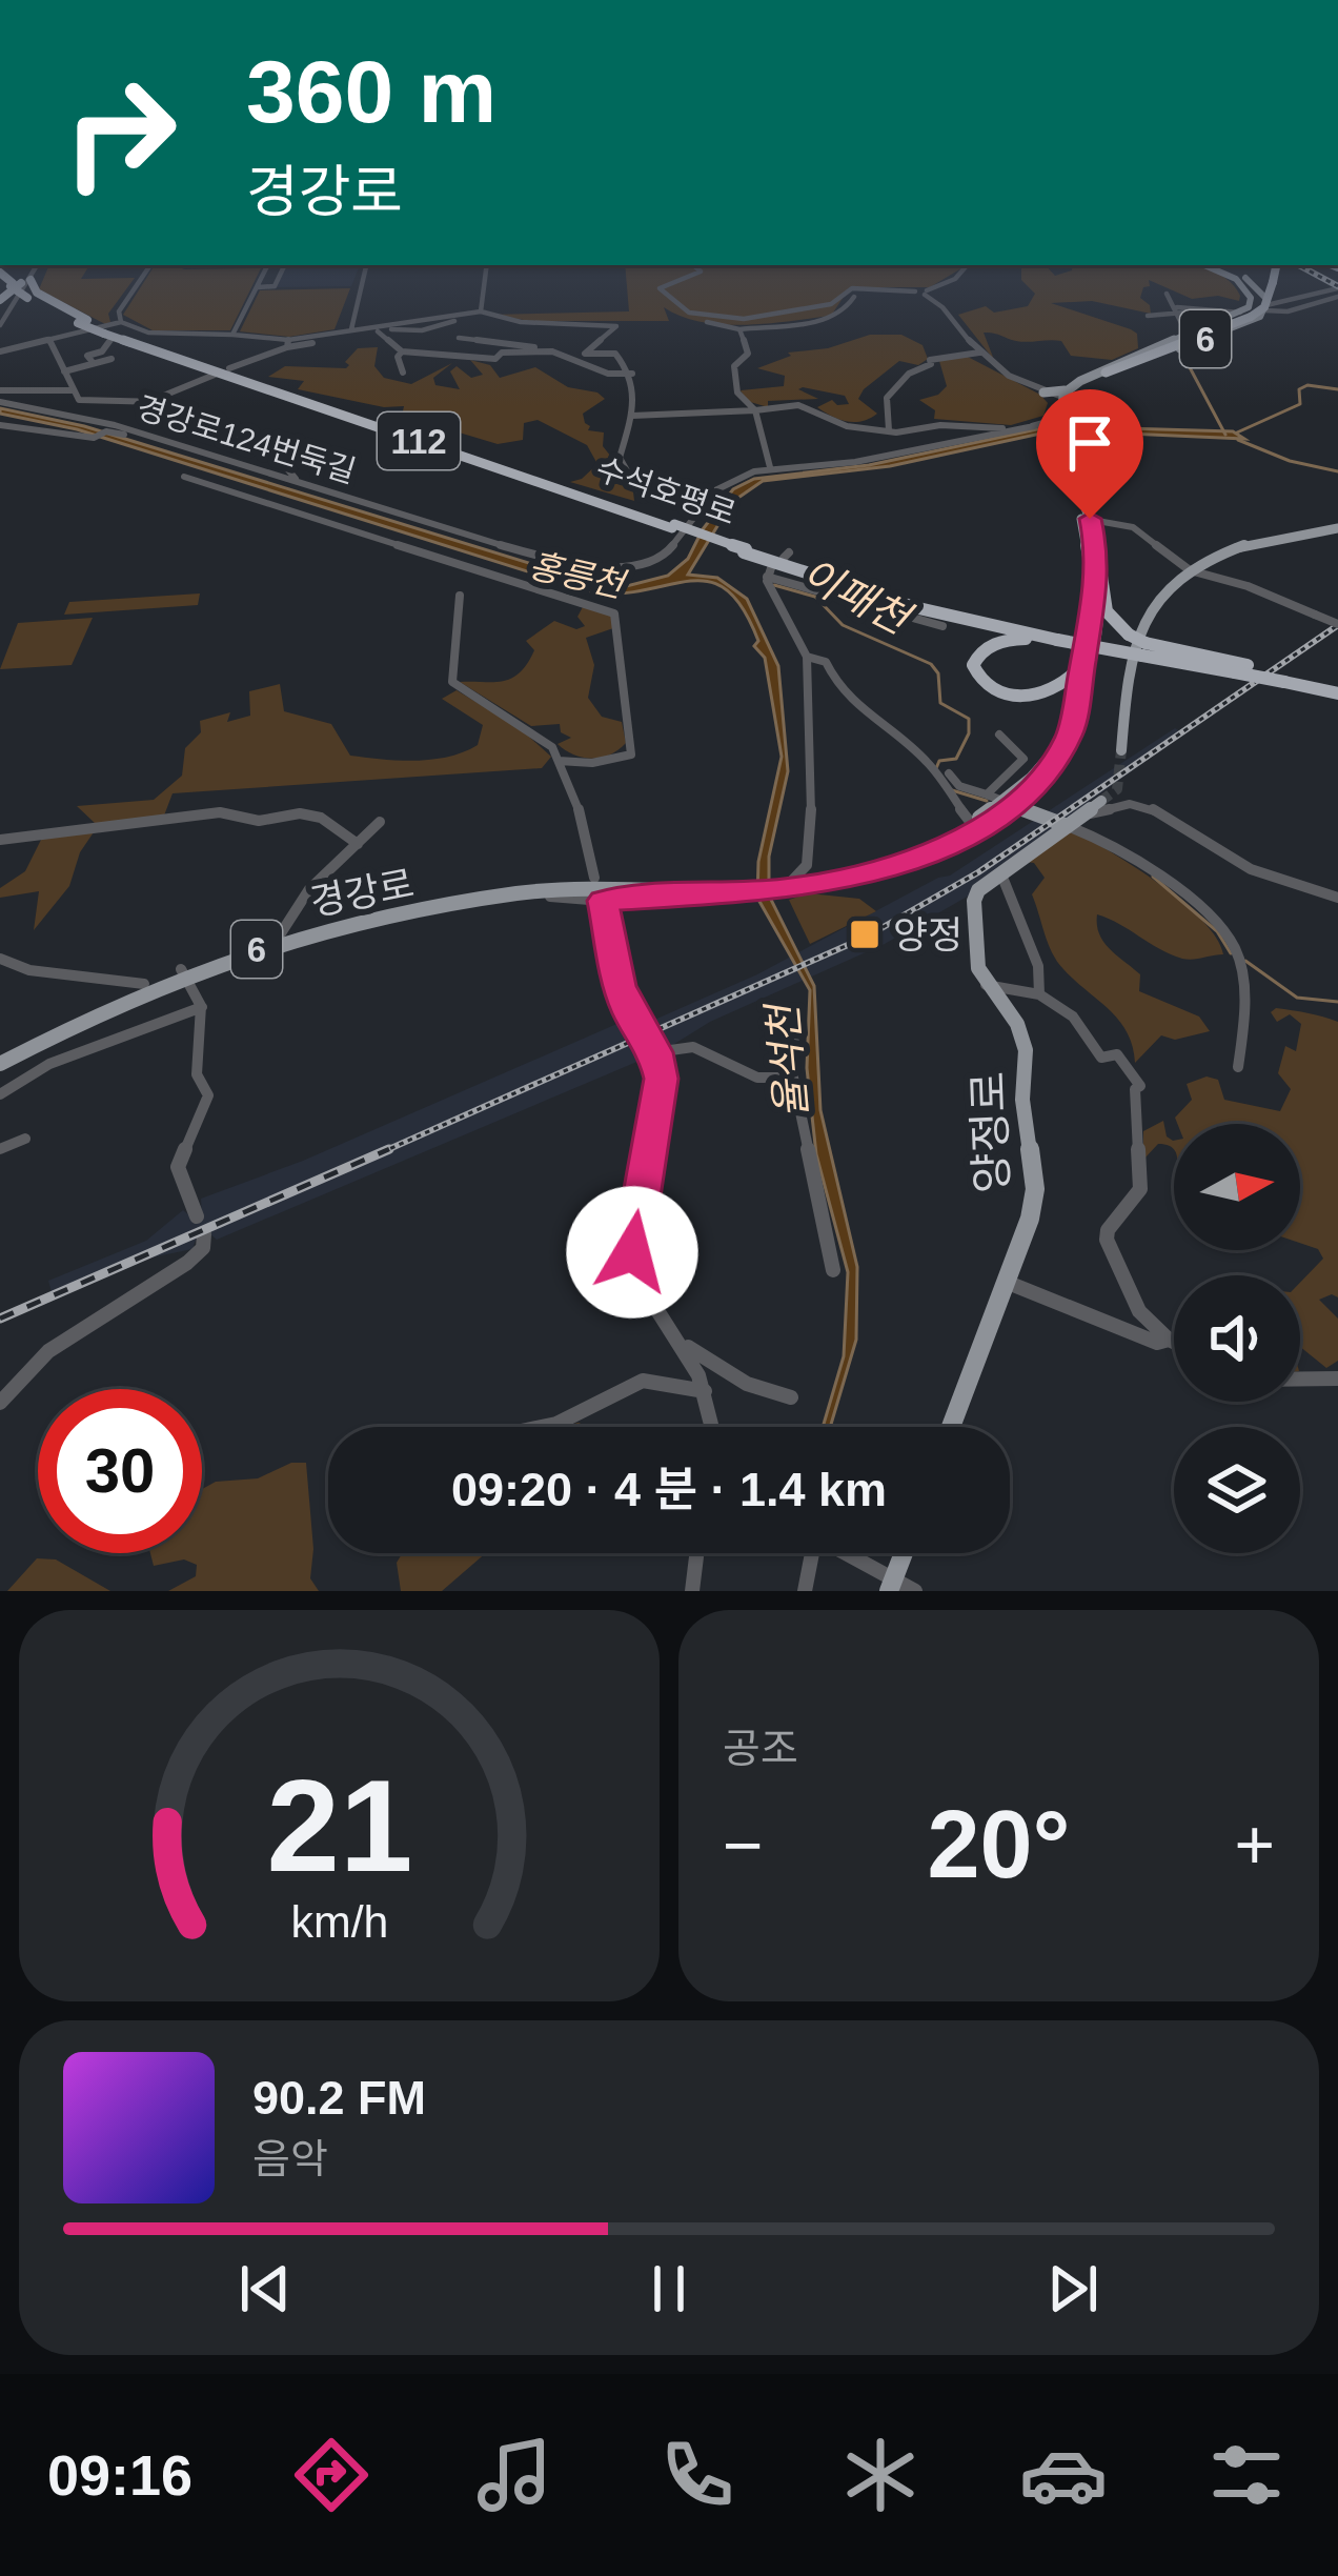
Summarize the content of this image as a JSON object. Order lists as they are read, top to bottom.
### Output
{
  "streets": {
    "highway": ["112", "수석호평로"],
    "main road": ["6", "경강로", "양정로"],
    "street": ["경강로124번둑길"]
  },
  "crossings": [
    ["6", "경강로"]
  ],
  "water": ["홍릉천", "이패천", "율석천"],
  "places": {
    "transit": ["양정"]
  },
  "north": "right",
  "page": {
    "turn": ["360 m", "경강로"],
    "limit": "30",
    "trip": "09:20 · 4 분 · 1.4 km",
    "tile": "공조",
    "heat": ["−", "20°", "+"],
    "song": ["90.2 FM", "음악"],
    "tabs": "09:16",
    "gauge": ["21", "km/h"]
  }
}
